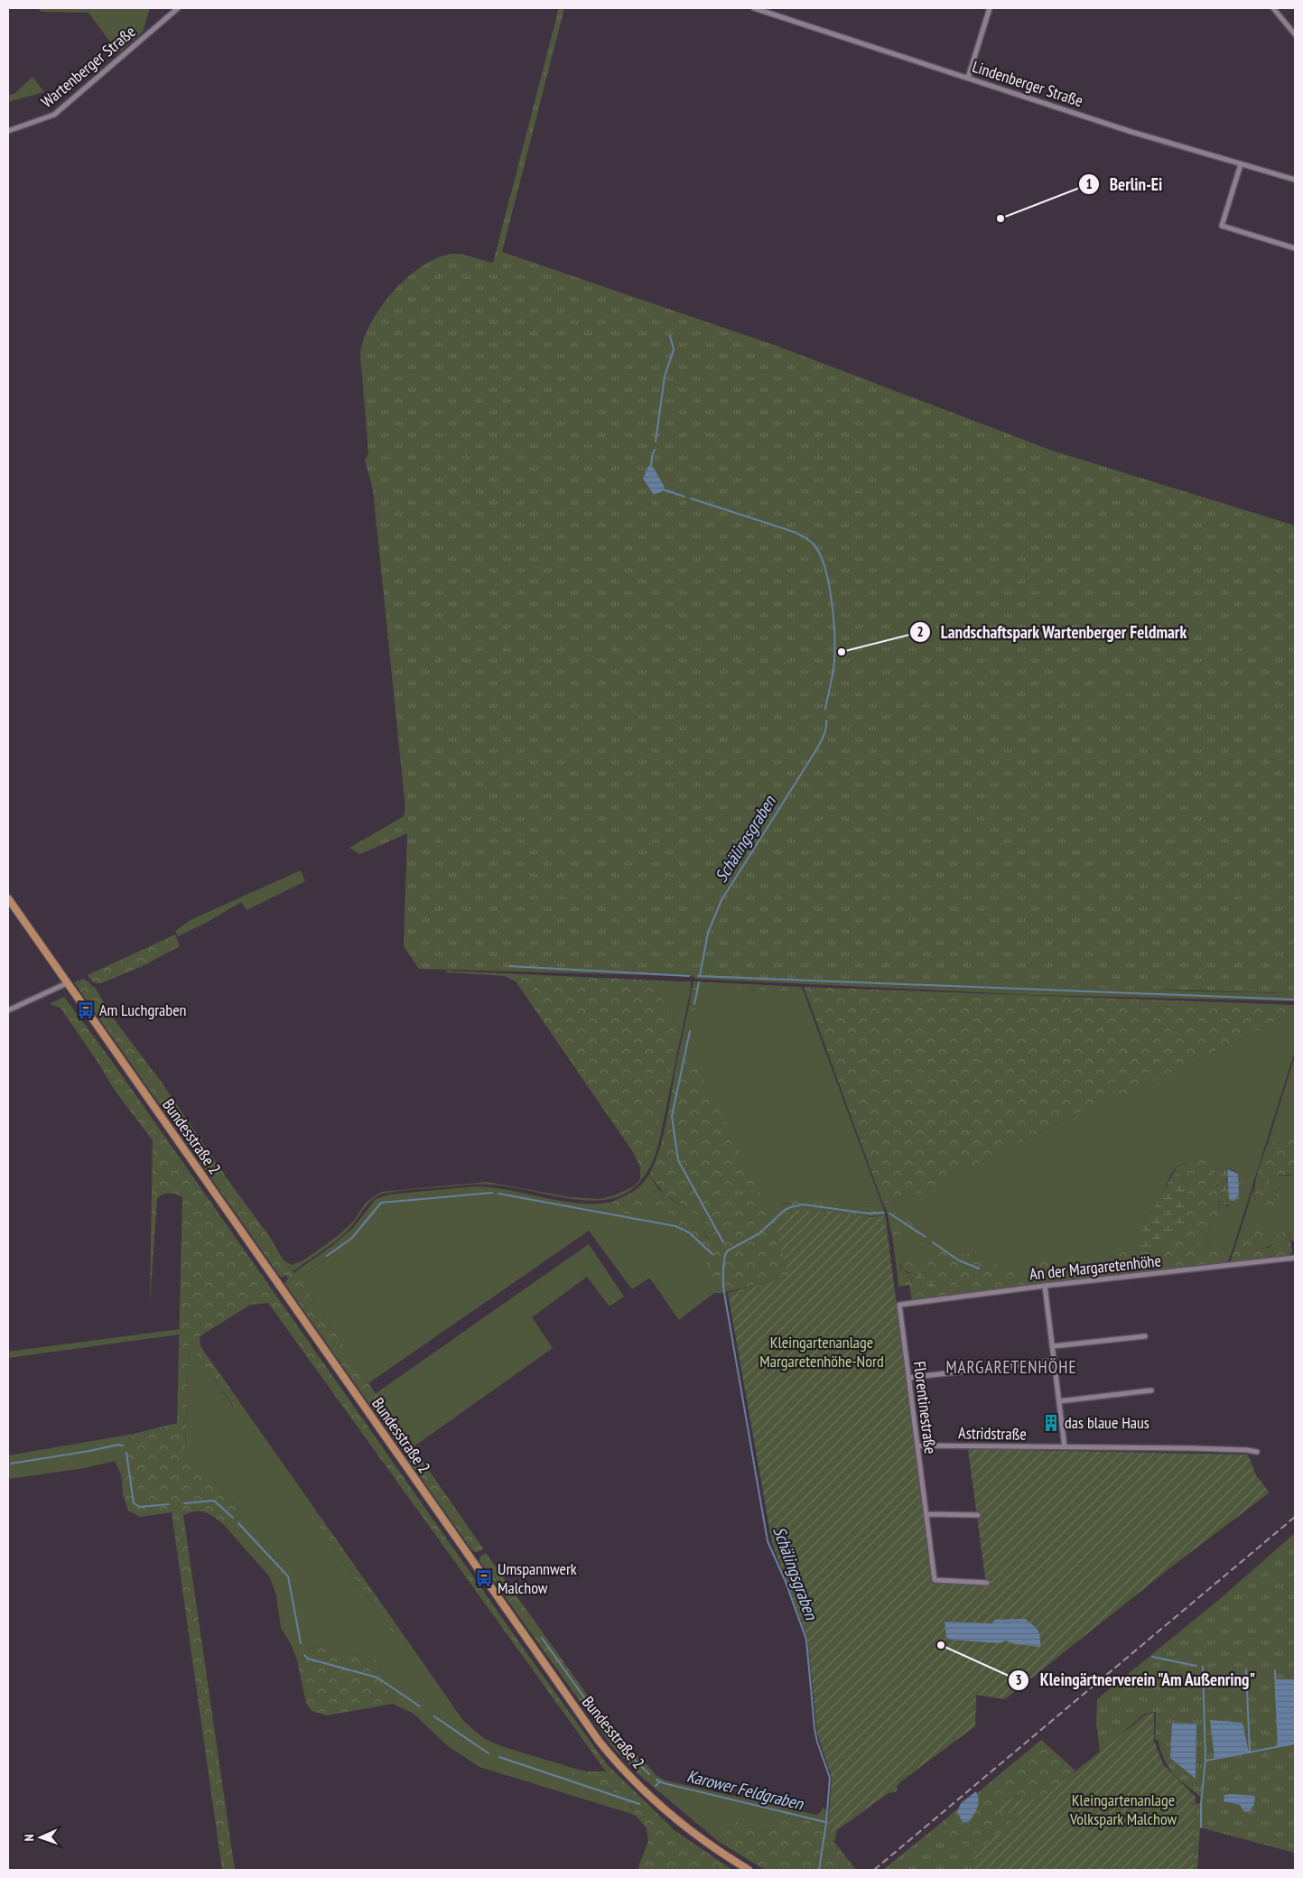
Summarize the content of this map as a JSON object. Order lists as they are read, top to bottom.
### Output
{
  "streets": {
    "main road": ["Bundesstraße 2"],
    "street": [
      "Wartenberger Straße",
      "Lindenberger Straße",
      "An der Margaretenhöhe",
      "Florentinestraße",
      "Astridstraße"
    ]
  },
  "crossings": [
    ["An der Margaretenhöhe", "Florentinestraße"],
    ["Florentinestraße", "Astridstraße"]
  ],
  "districts": ["MARGARETENHÖHE"],
  "water": ["Schälingsgraben", "Karower Feldgraben"],
  "parks": ["Kleingartenanlage Margaretenhöhe-Nord", "Kleingartenanlage Volkspark Malchow"],
  "places": {
    "other": ["Berlin-Ei", "Landschaftspark Wartenberger Feldmark", "Kleingärtnerverein \"Am Außenring\""],
    "bus stop": ["Am Luchgraben", "Umspannwerk Malchow"],
    "building": ["das blaue Haus"]
  },
  "north": "left"
}
